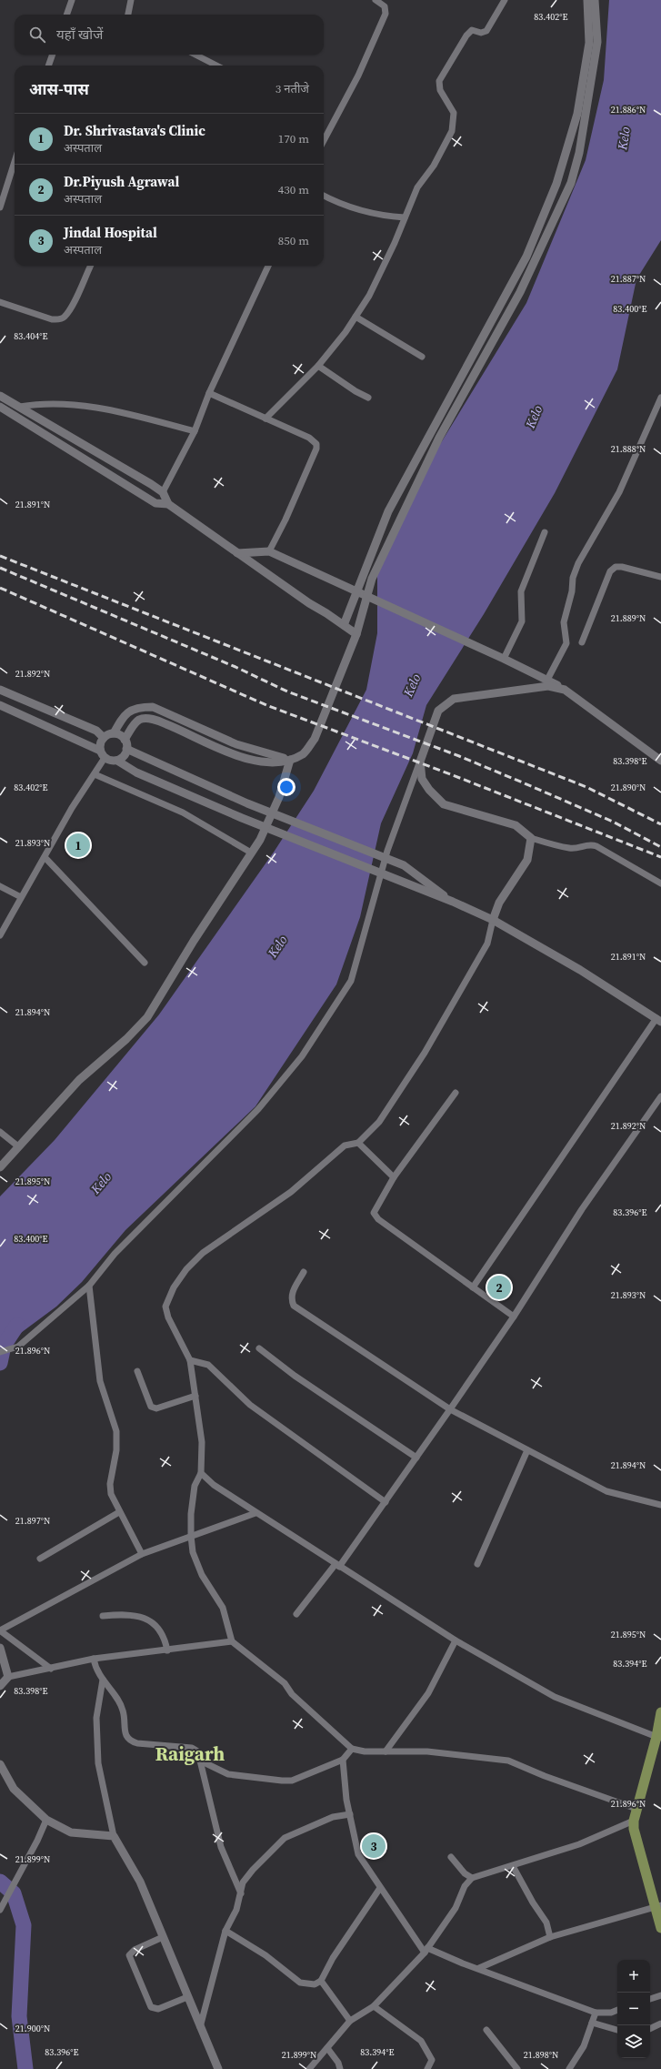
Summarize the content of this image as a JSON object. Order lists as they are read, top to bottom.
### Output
{
  "districts": ["Raigarh"],
  "water": ["Kelo"],
  "page": {
    "search": "यहाँ खोजें",
    "heading": ["आस-पास", "3 नतीजे"],
    "list": [
      {
        "mark": "1",
        "name": "Dr. Shrivastava's Clinic",
        "note": "अस्पताल",
        "value": "170 m"
      },
      {
        "mark": "2",
        "name": "Dr.Piyush Agrawal",
        "note": "अस्पताल",
        "value": "430 m"
      },
      {
        "mark": "3",
        "name": "Jindal Hospital",
        "note": "अस्पताल",
        "value": "850 m"
      }
    ],
    "pins": ["1", "2", "3"],
    "map_buttons": ["+", "−"]
  },
  "coordinates": [
    "83.402°E",
    "21.886°N",
    "21.887°N",
    "83.400°E",
    "83.404°E",
    "21.888°N",
    "21.891°N",
    "21.889°N",
    "21.892°N",
    "83.398°E",
    "21.890°N",
    "21.893°N",
    "21.894°N",
    "21.895°N",
    "83.396°E",
    "21.896°N",
    "21.897°N",
    "83.394°E",
    "21.899°N",
    "21.900°N",
    "21.898°N"
  ]
}
